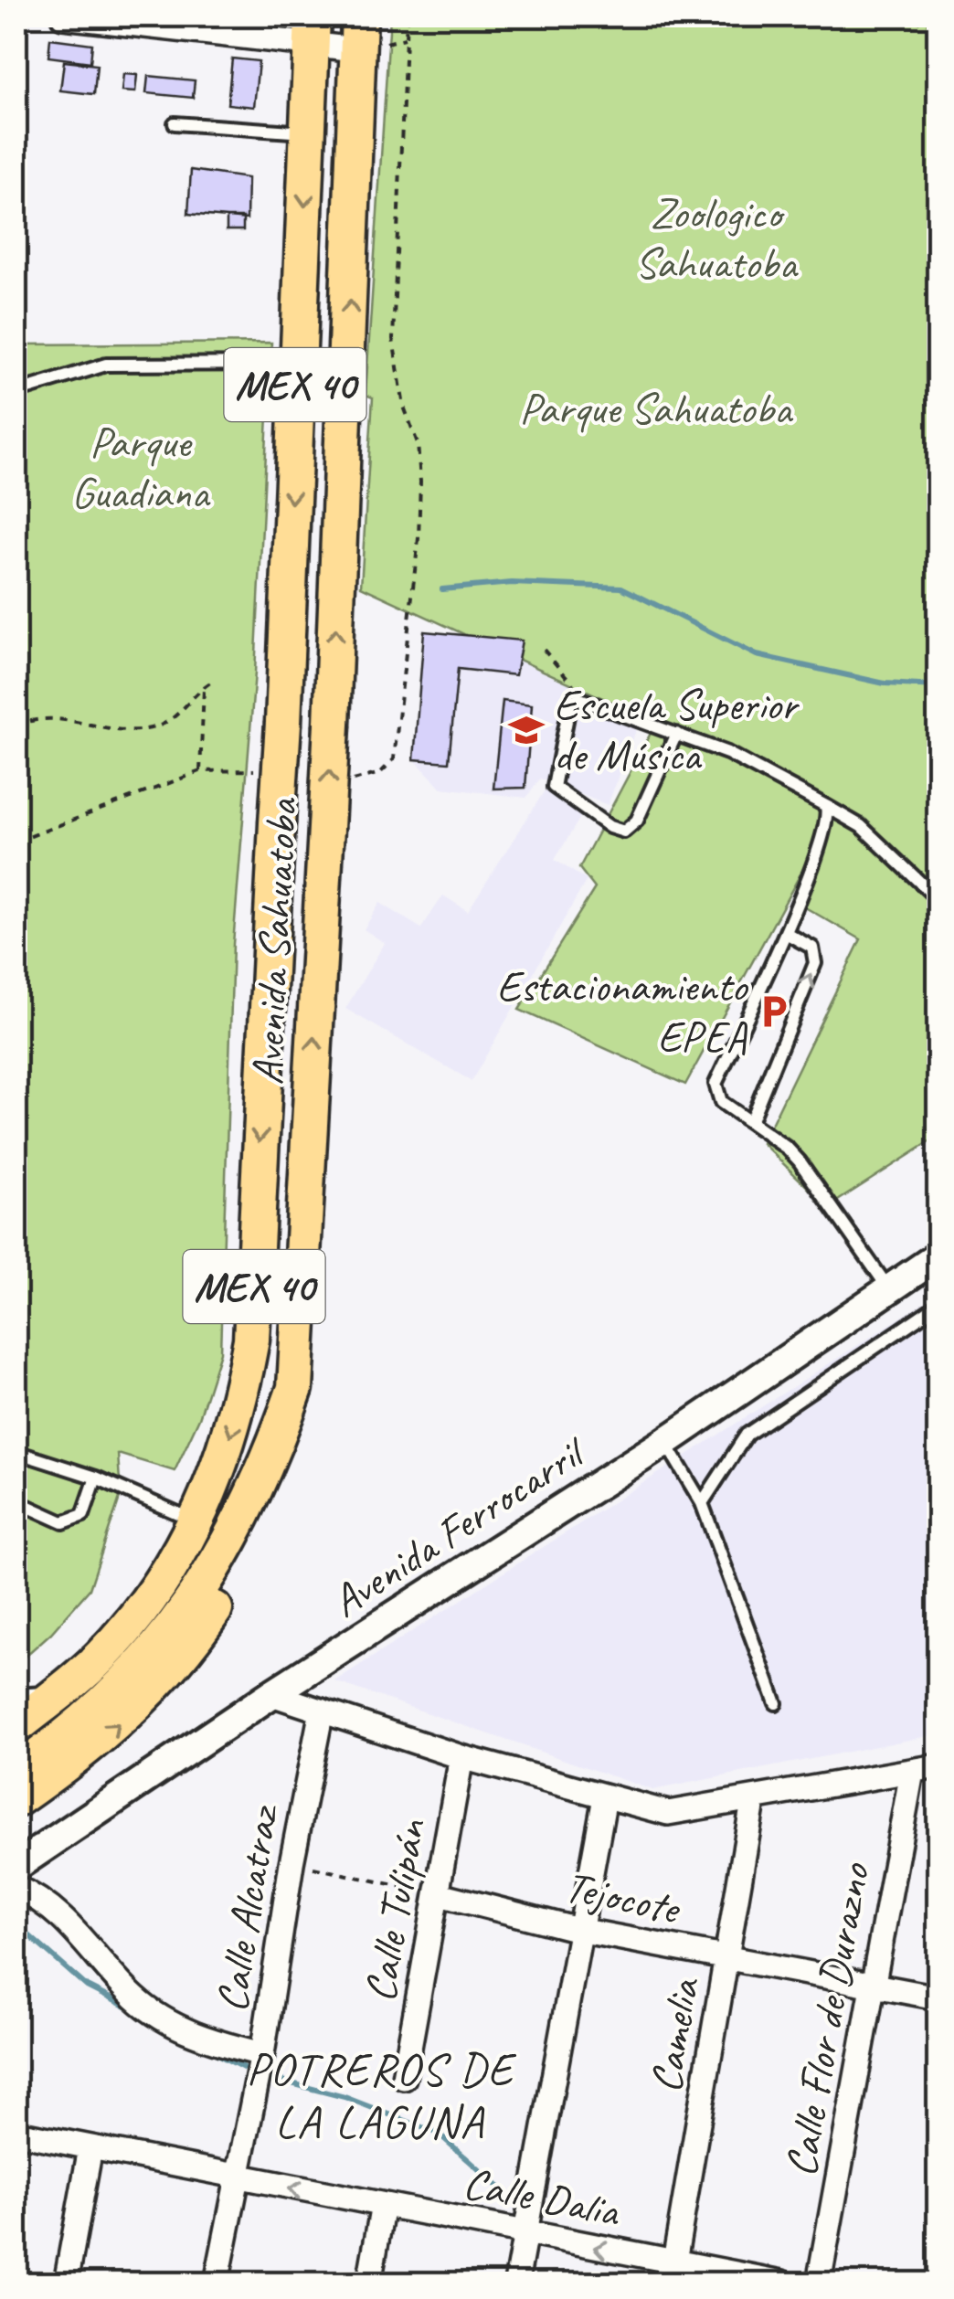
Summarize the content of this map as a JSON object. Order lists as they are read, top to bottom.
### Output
{
  "streets": {
    "main road": ["MEX 40", "Avenida Sahuatoba"],
    "street": [
      "Avenida Ferrocarril",
      "Tejocote",
      "Calle Alcatraz",
      "Calle Tulipán",
      "Calle Flor de Durazno",
      "Camelia",
      "Calle Dalia"
    ]
  },
  "crossings": [
    ["Tejocote", "Calle Tulipán"],
    ["Tejocote", "Calle Flor de Durazno"],
    ["Tejocote", "Camelia"],
    ["Calle Alcatraz", "Calle Dalia"],
    ["Camelia", "Calle Dalia"]
  ],
  "one_way": ["Calle Dalia"],
  "districts": ["POTREROS DE LA LAGUNA"],
  "parks": ["Zoologico Sahuatoba", "Parque Sahuatoba", "Parque Guadiana"],
  "places": {
    "school or university": ["Escuela Superior de Música"],
    "parking": ["Estacionamiento EPEA"]
  }
}
